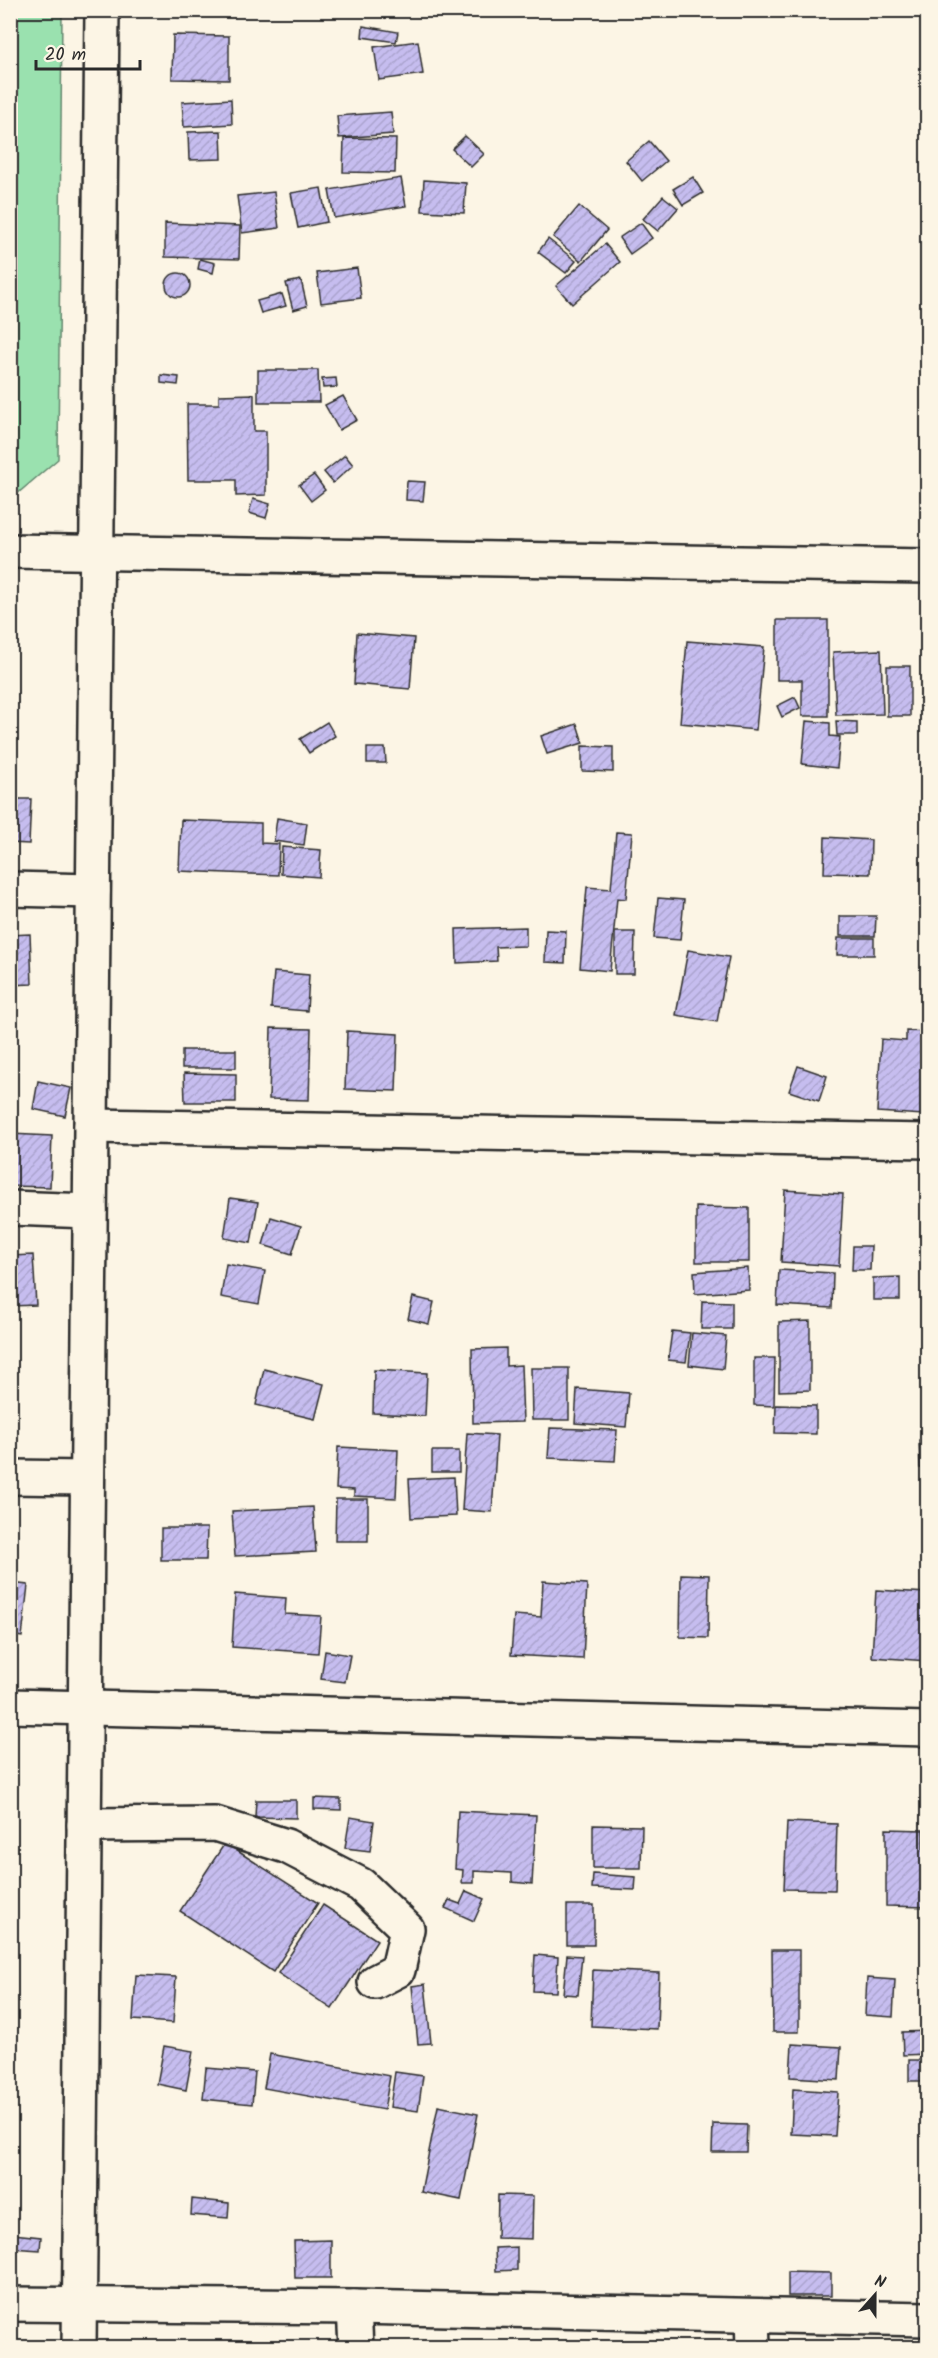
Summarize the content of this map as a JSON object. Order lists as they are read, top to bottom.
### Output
{
  "scale_bar": "20 m",
  "north": "top"
}
